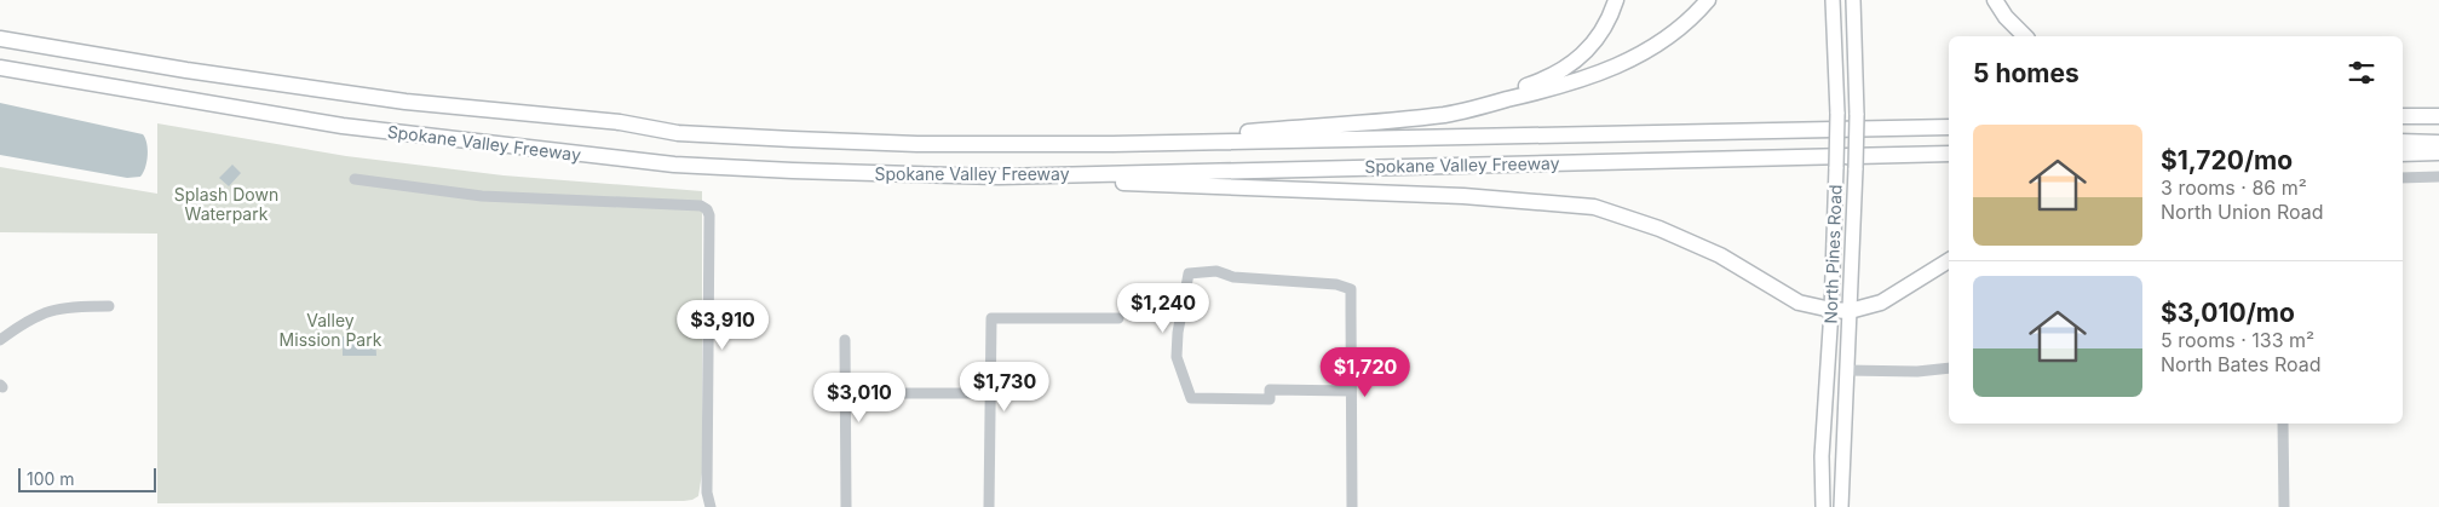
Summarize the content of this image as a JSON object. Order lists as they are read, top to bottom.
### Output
{
  "streets": {
    "highway": ["Spokane Valley Freeway"],
    "main road": ["North Pines Road"]
  },
  "parks": ["Splash Down Waterpark", "Valley Mission Park"],
  "scale_bar": "100 m",
  "page": {
    "heading": "5 homes",
    "list": [
      {
        "name": "$1,720/mo",
        "note": "3 rooms · 86 m² · North Union Road"
      },
      {
        "name": "$3,010/mo",
        "note": "5 rooms · 133 m² · North Bates Road"
      }
    ],
    "price": [
      "$1,240",
      "$3,910",
      "$1,720",
      "$1,730",
      "$3,010"
    ],
    "scale": "100 m"
  }
}
